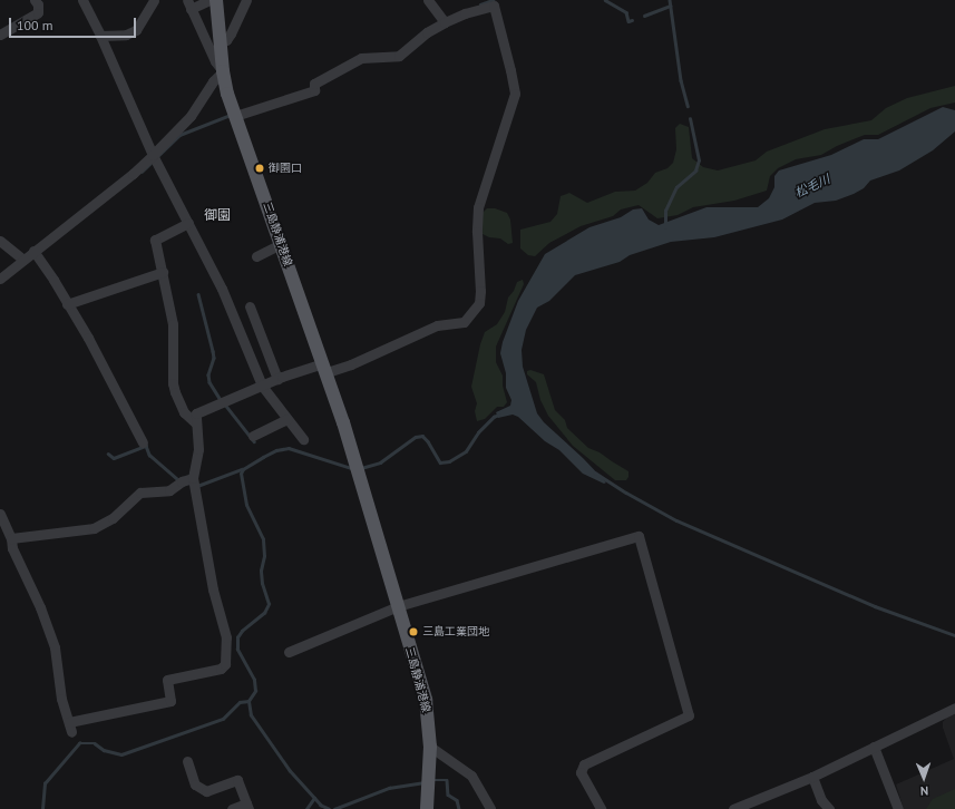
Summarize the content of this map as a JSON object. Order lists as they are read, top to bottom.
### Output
{
  "streets": {
    "main road": ["三島静浦港線"]
  },
  "districts": ["御園"],
  "water": ["松毛川"],
  "places": ["御園口", "三島工業団地"],
  "scale_bar": "100 m",
  "north": "bottom"
}
